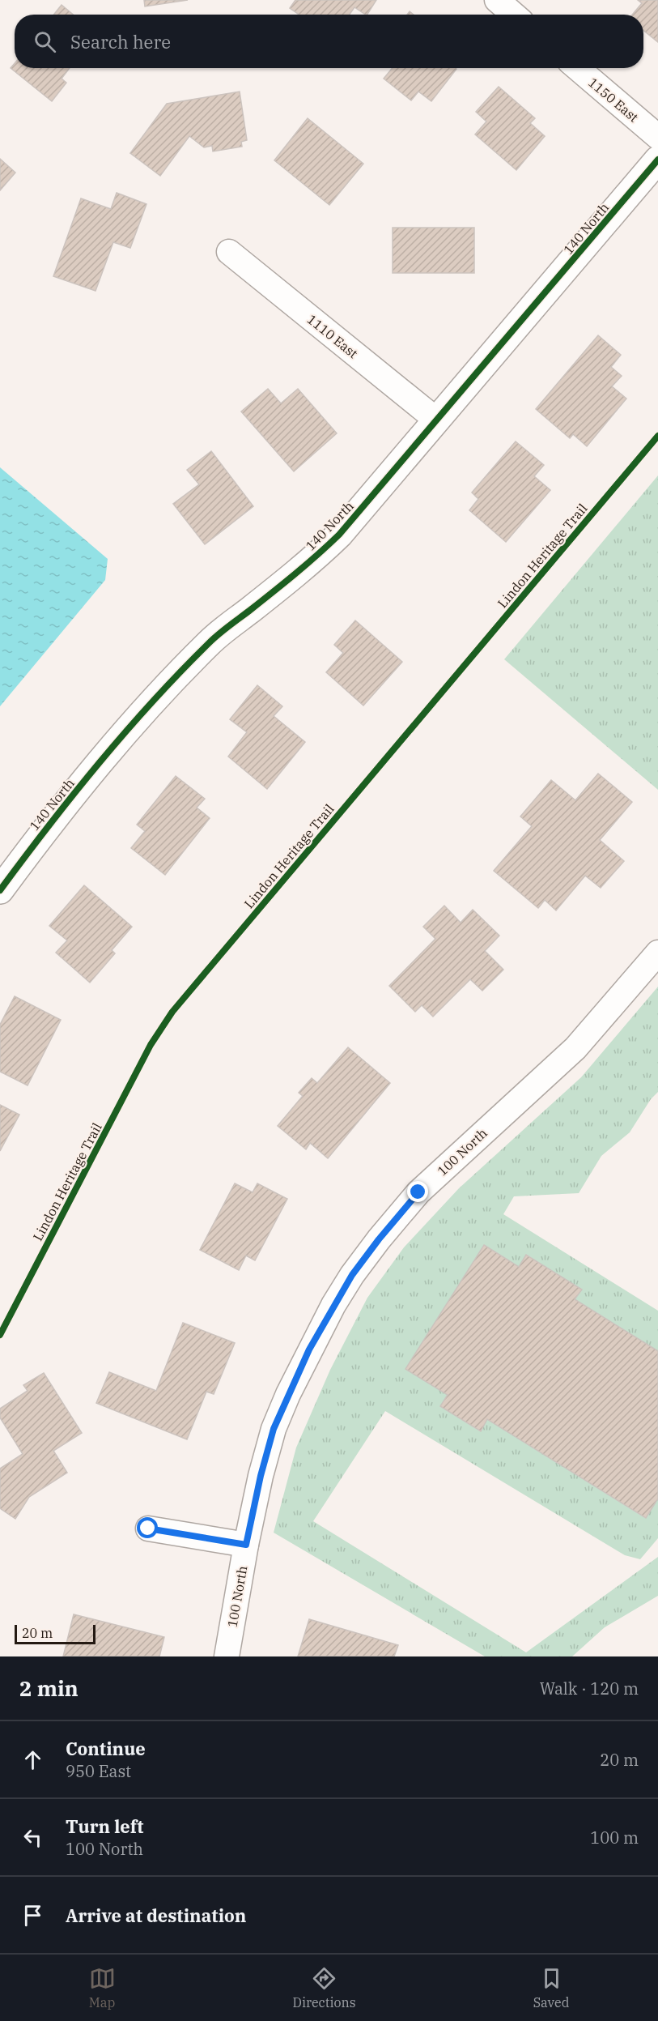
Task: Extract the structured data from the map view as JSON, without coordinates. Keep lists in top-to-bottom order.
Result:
{
  "streets": {
    "street": [
      "1150 East",
      "140 North",
      "1110 East",
      "100 North"
    ],
    "cycle path": ["Lindon Heritage Trail"]
  },
  "crossings": [
    ["140 North", "1110 East"]
  ],
  "scale_bar": "20 m",
  "page": {
    "search": "Search here",
    "scale": "20 m",
    "heading": ["2 min", "Walk · 120 m"],
    "list": [
      ["Continue", "950 East", "20 m"],
      ["Turn left", "100 North", "100 m"],
      "Arrive at destination"
    ],
    "nav": ["Map", "Directions", "Saved"]
  }
}
